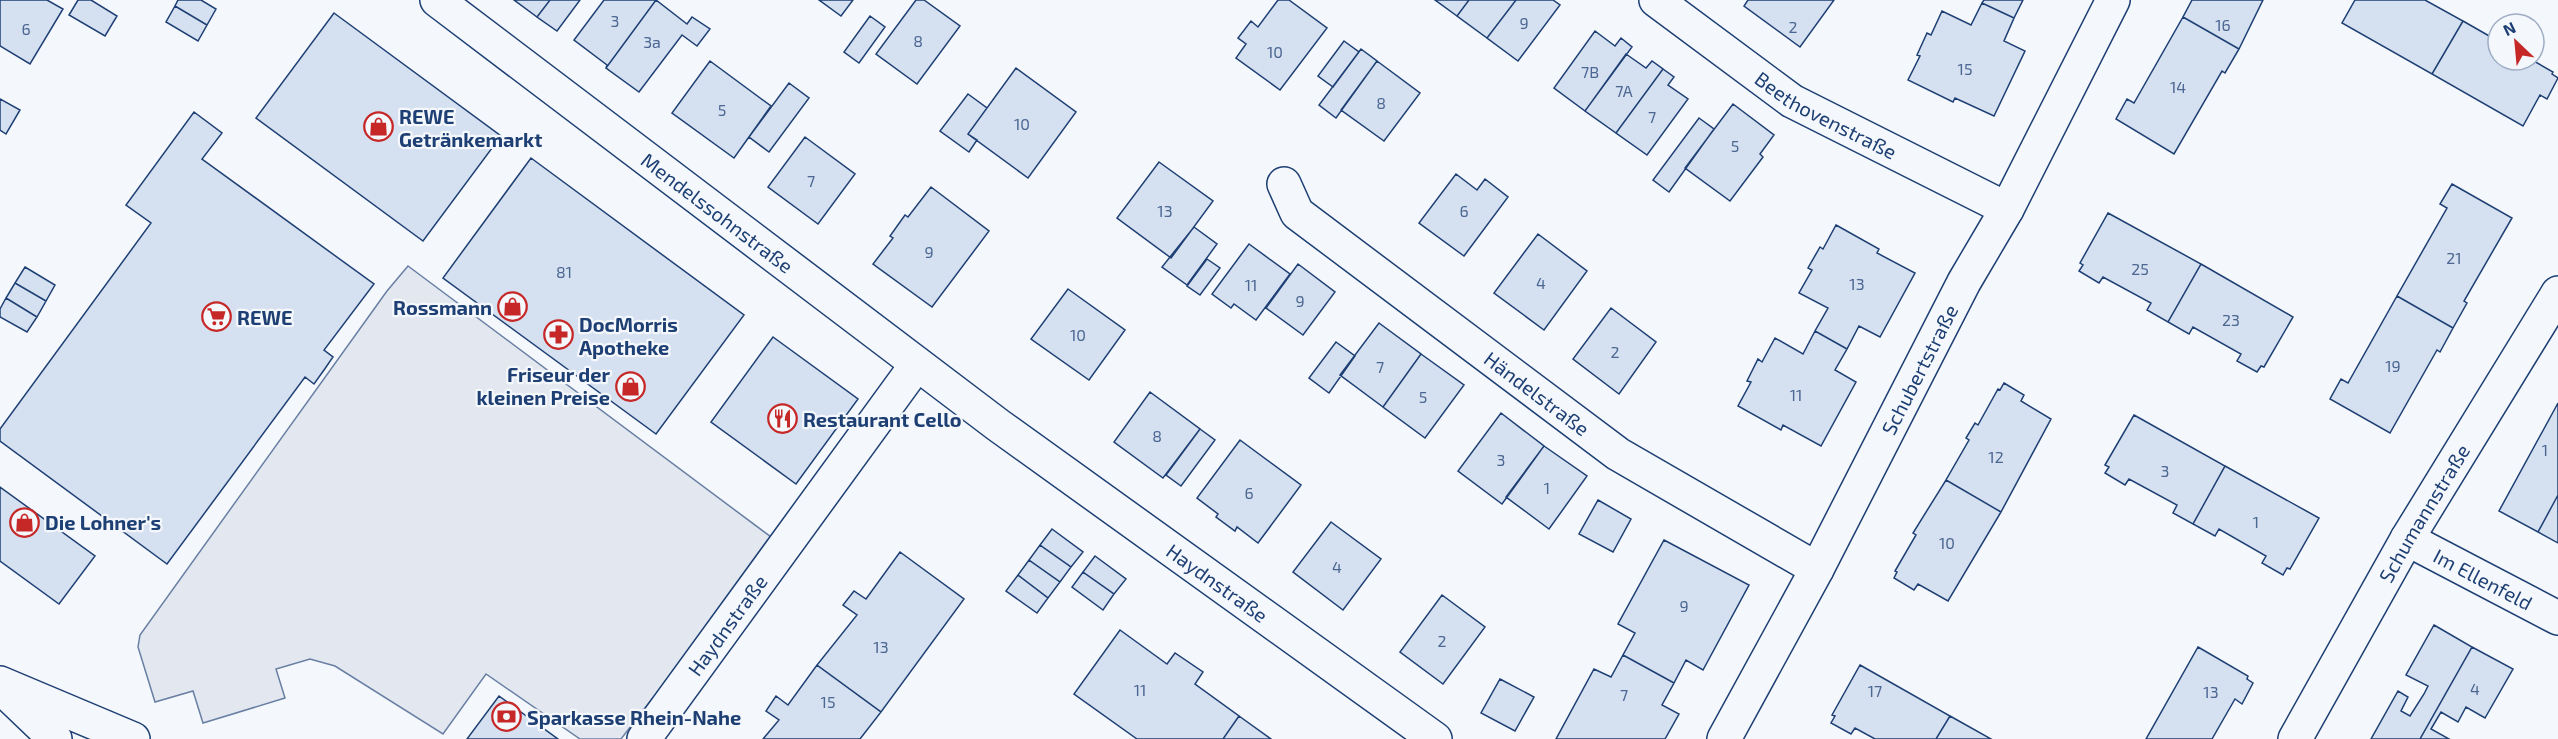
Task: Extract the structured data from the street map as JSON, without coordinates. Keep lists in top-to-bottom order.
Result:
{
  "streets": {
    "street": [
      "Beethovenstraße",
      "Mendelssohnstraße",
      "Schubertstraße",
      "Händelstraße",
      "Schumannstraße",
      "Im Ellenfeld",
      "Haydnstraße"
    ]
  },
  "crossings": [
    ["Beethovenstraße", "Schubertstraße"],
    ["Mendelssohnstraße", "Haydnstraße"],
    ["Schubertstraße", "Händelstraße"],
    ["Schumannstraße", "Im Ellenfeld"]
  ],
  "places": {
    "shop": [
      "REWE Getränkemarkt",
      "Rossmann",
      "Friseur der kleinen Preise",
      "Die Lohner's"
    ],
    "supermarket": ["REWE"],
    "pharmacy": ["DocMorris Apotheke"],
    "restaurant": ["Restaurant Cello"],
    "bank": ["Sparkasse Rhein-Nahe"]
  },
  "house_numbers": [
    "3",
    "9",
    "16",
    "2",
    "6",
    "8",
    "3a",
    "10",
    "15",
    "7B",
    "14",
    "7A",
    "8",
    "5",
    "7",
    "10",
    "5",
    "7",
    "13",
    "6",
    "9",
    "21",
    "25",
    "81",
    "4",
    "13",
    "11",
    "9",
    "23",
    "10",
    "2",
    "19",
    "7",
    "11",
    "5",
    "8",
    "1",
    "12",
    "3",
    "3",
    "1",
    "6",
    "1",
    "10",
    "4",
    "9",
    "2",
    "13",
    "4",
    "11",
    "17",
    "13",
    "7",
    "15"
  ],
  "north": "top left"
}
